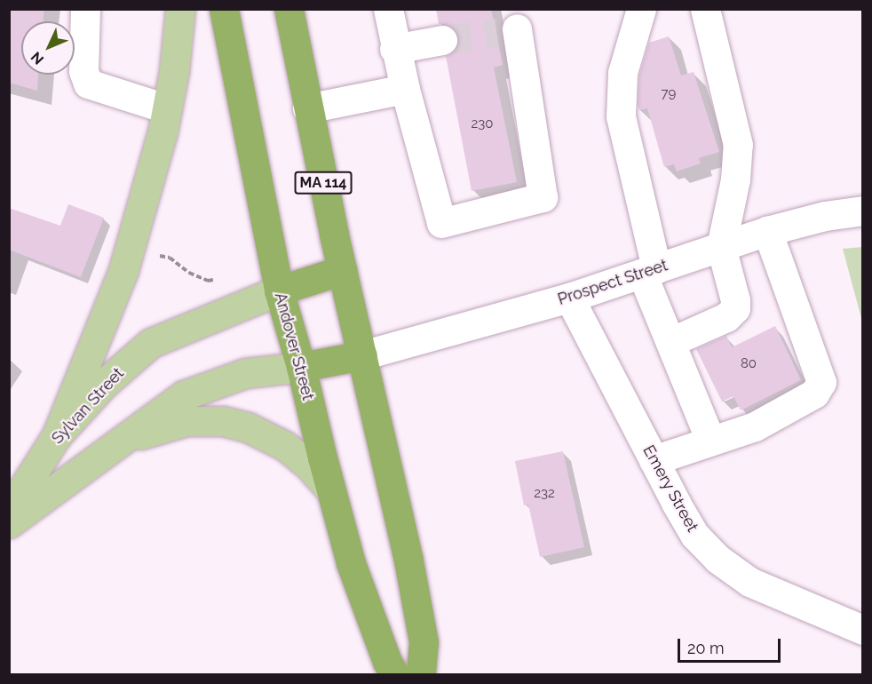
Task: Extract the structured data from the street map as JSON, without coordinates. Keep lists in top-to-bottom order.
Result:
{
  "streets": {
    "highway": ["MA 114", "Andover Street"],
    "main road": ["Sylvan Street"],
    "street": ["Prospect Street", "Emery Street"]
  },
  "crossings": [
    ["MA 114", "Prospect Street"],
    ["Prospect Street", "Emery Street"],
    ["Andover Street", "Sylvan Street"]
  ],
  "house_numbers": [
    "79",
    "230",
    "80",
    "232"
  ],
  "scale_bar": "20 m",
  "north": "bottom left"
}
